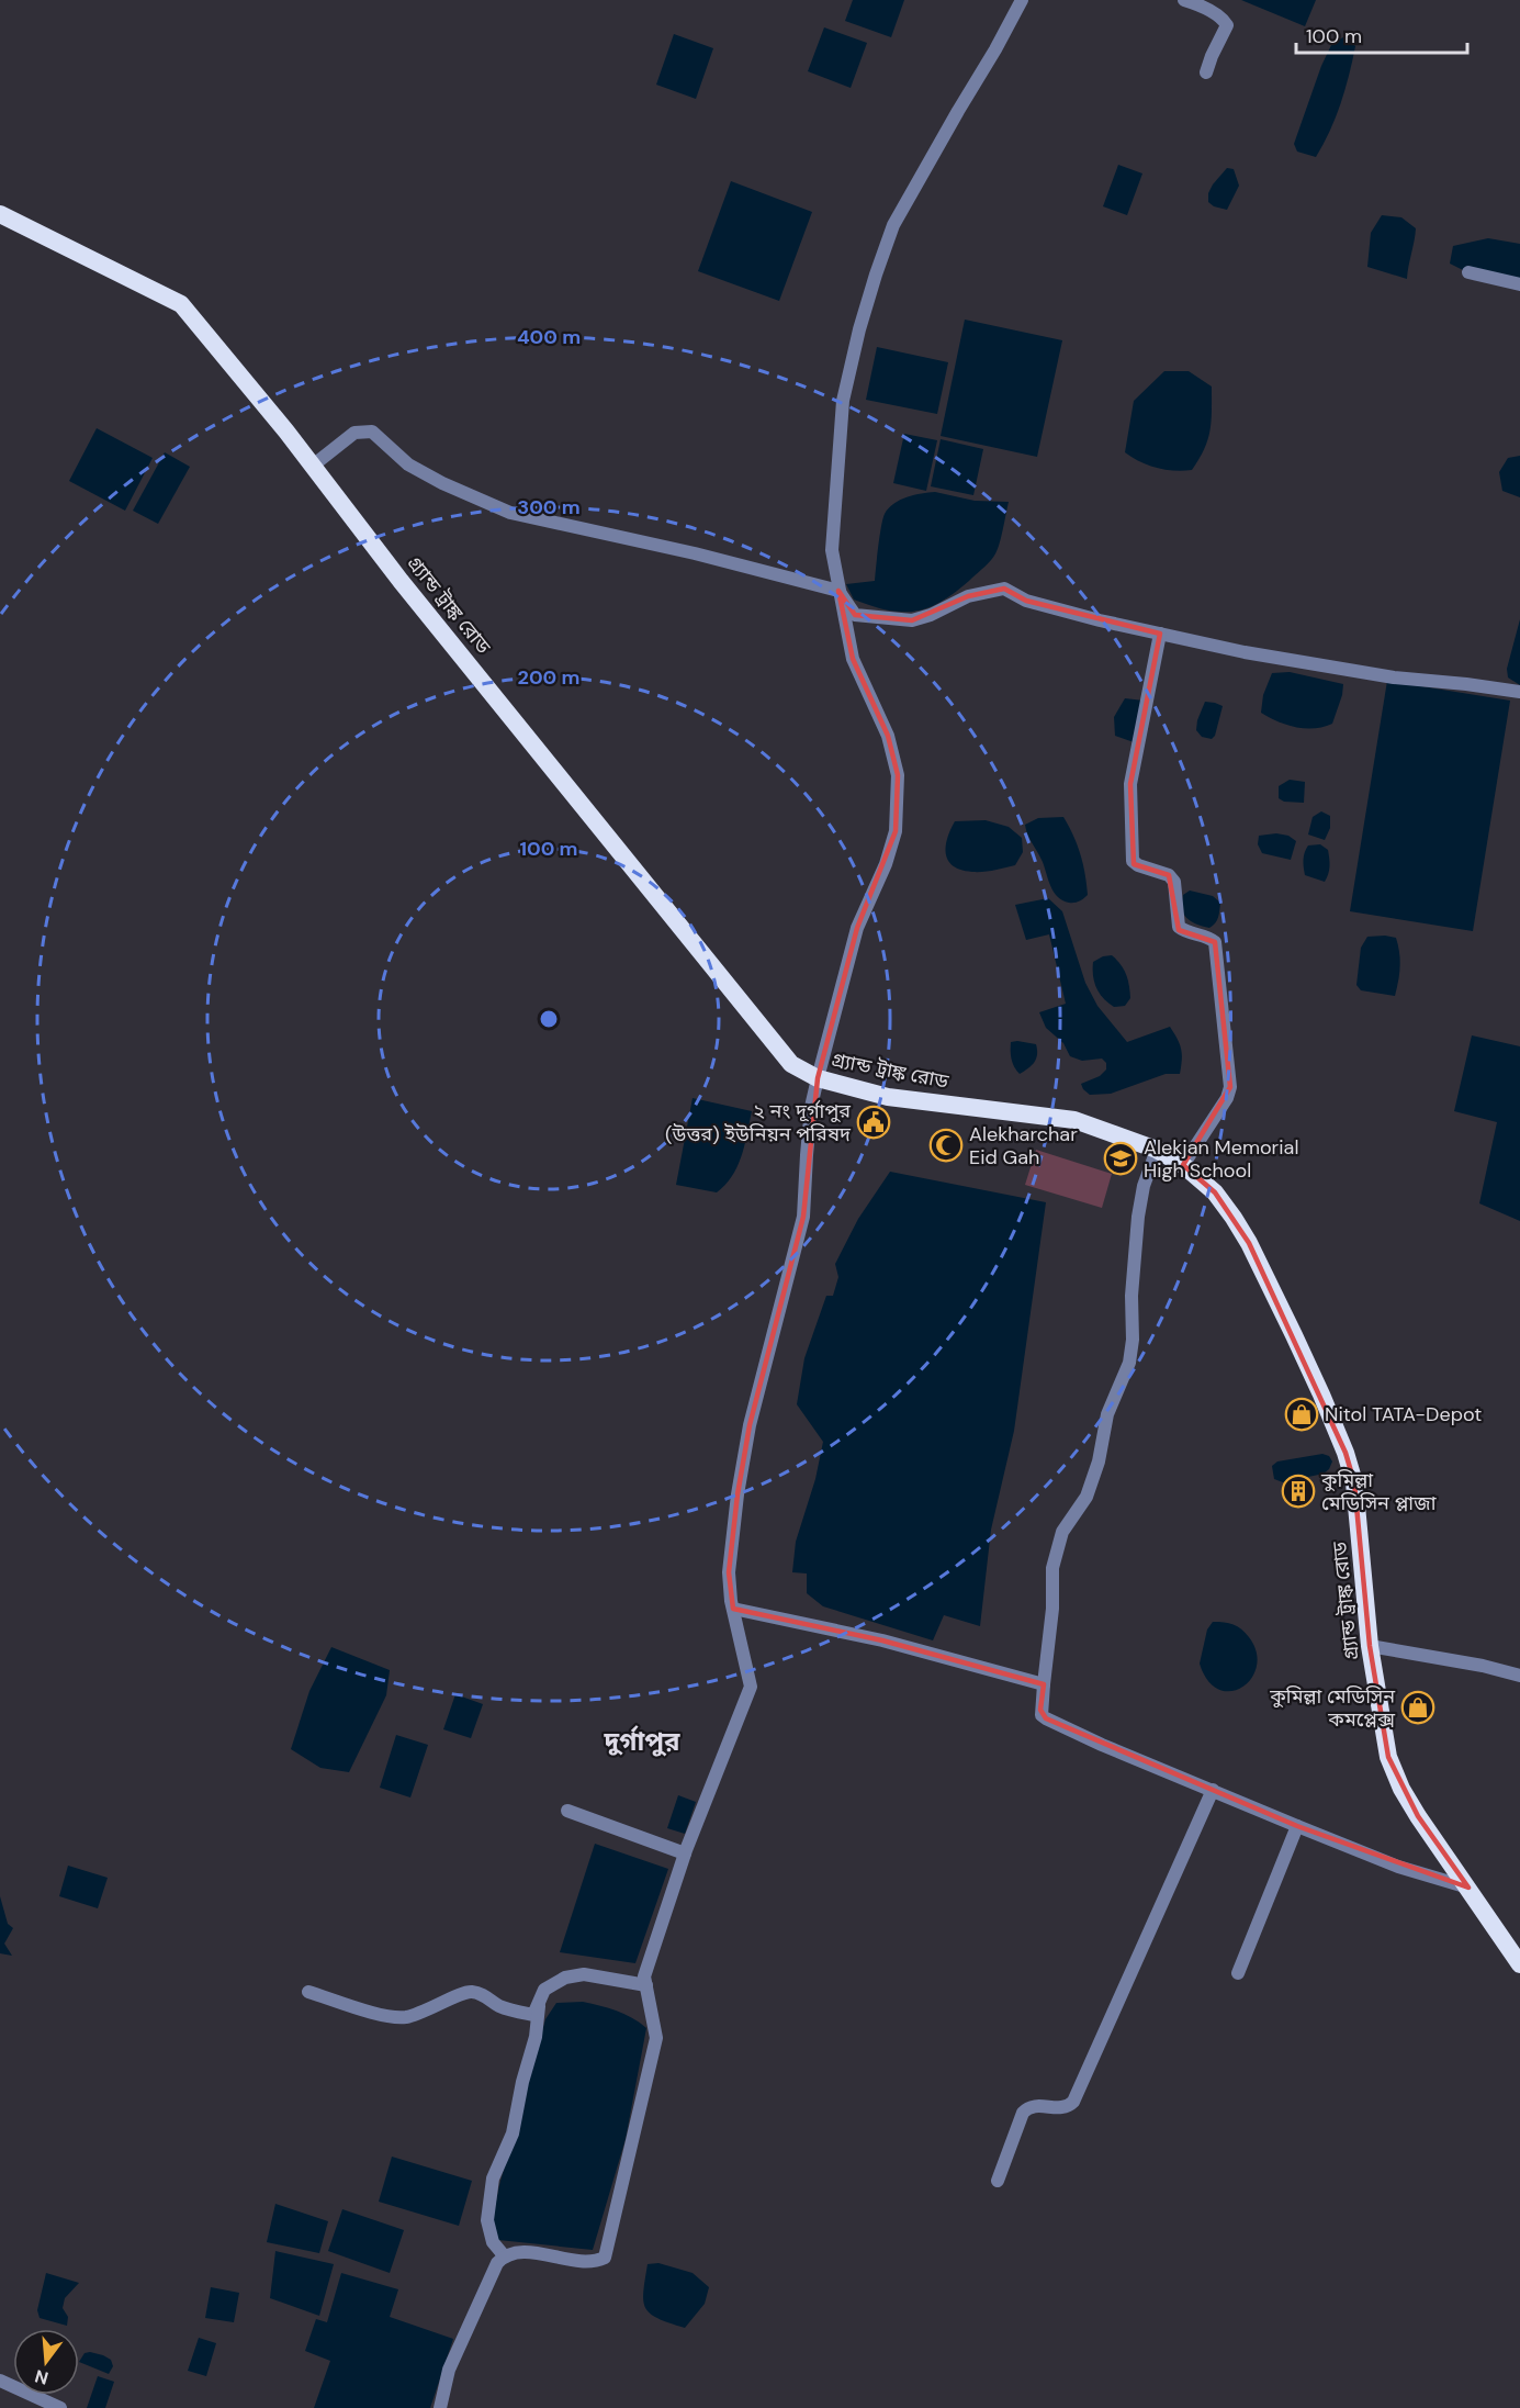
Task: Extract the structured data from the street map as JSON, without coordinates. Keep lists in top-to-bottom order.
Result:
{
  "streets": {
    "highway": ["গ্র্যান্ড ট্রাঙ্ক রোড"]
  },
  "districts": ["দুর্গাপুর"],
  "places": {
    "public building": ["২ নং দূর্গাপুর (উত্তর) ইউনিয়ন পরিষদ"],
    "mosque": ["Alekharchar Eid Gah"],
    "school or university": ["Alekjan Memorial High School"],
    "shop": ["Nitol TATA-Depot", "কুমিল্লা মেডিসিন কমপ্লেক্স"],
    "building": ["কুমিল্লা মেডিসিন প্লাজা"]
  },
  "scale_bar": "100 m",
  "north": "bottom",
  "rings": [
    "400 m",
    "300 m",
    "200 m",
    "100 m"
  ]
}
